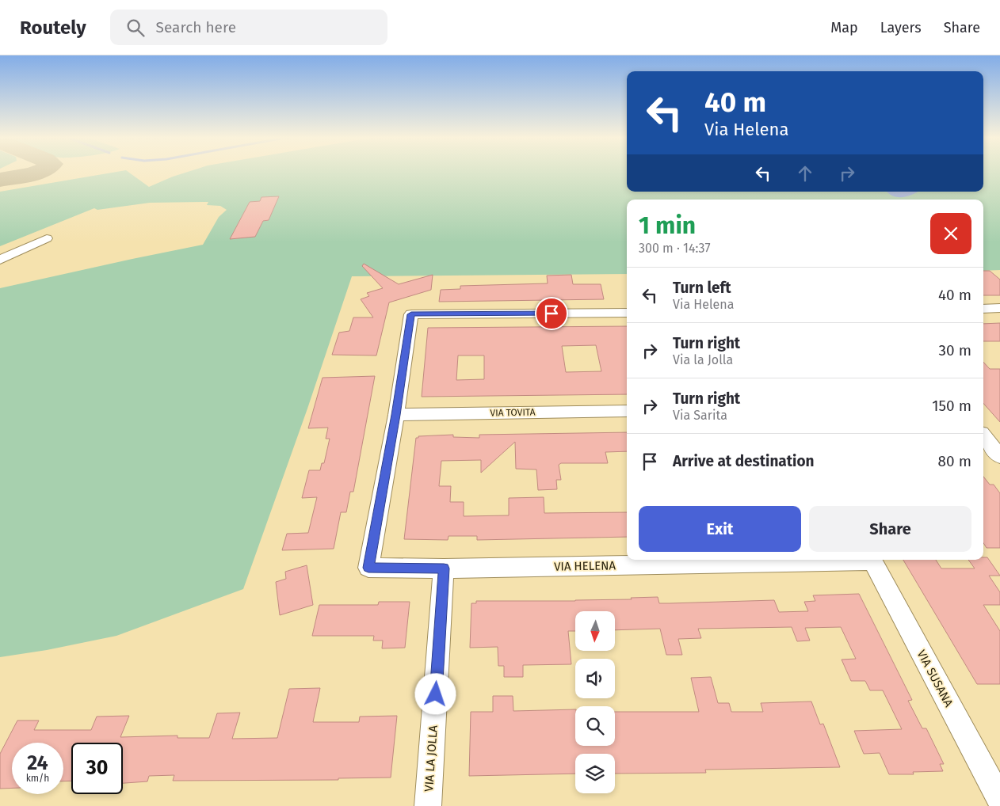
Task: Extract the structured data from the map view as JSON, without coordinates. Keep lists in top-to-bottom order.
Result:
{
  "streets": {
    "street": [
      "VIA TOVITA",
      "VIA HELENA",
      "VIA SUSANA",
      "VIA LA JOLLA"
    ]
  },
  "crossings": [
    ["VIA TOVITA", "VIA HELENA"],
    ["VIA HELENA", "VIA LA JOLLA"]
  ],
  "north": "bottom",
  "page": {
    "header": "Routely",
    "search": "Search here",
    "nav": ["Map", "Layers", "Share"],
    "turn": ["40 m", "Via Helena"],
    "heading": ["1 min", "300 m · 14:37"],
    "list": [
      {
        "name": "Turn left",
        "note": "Via Helena",
        "value": "40 m"
      },
      {
        "name": "Turn right",
        "note": "Via la Jolla",
        "value": "30 m"
      },
      {
        "name": "Turn right",
        "note": "Via Sarita",
        "value": "150 m"
      },
      {
        "name": "Arrive at destination",
        "value": "80 m"
      }
    ],
    "buttons": ["Exit", "Share"],
    "speed": "24 km/h",
    "limit": "30"
  }
}
